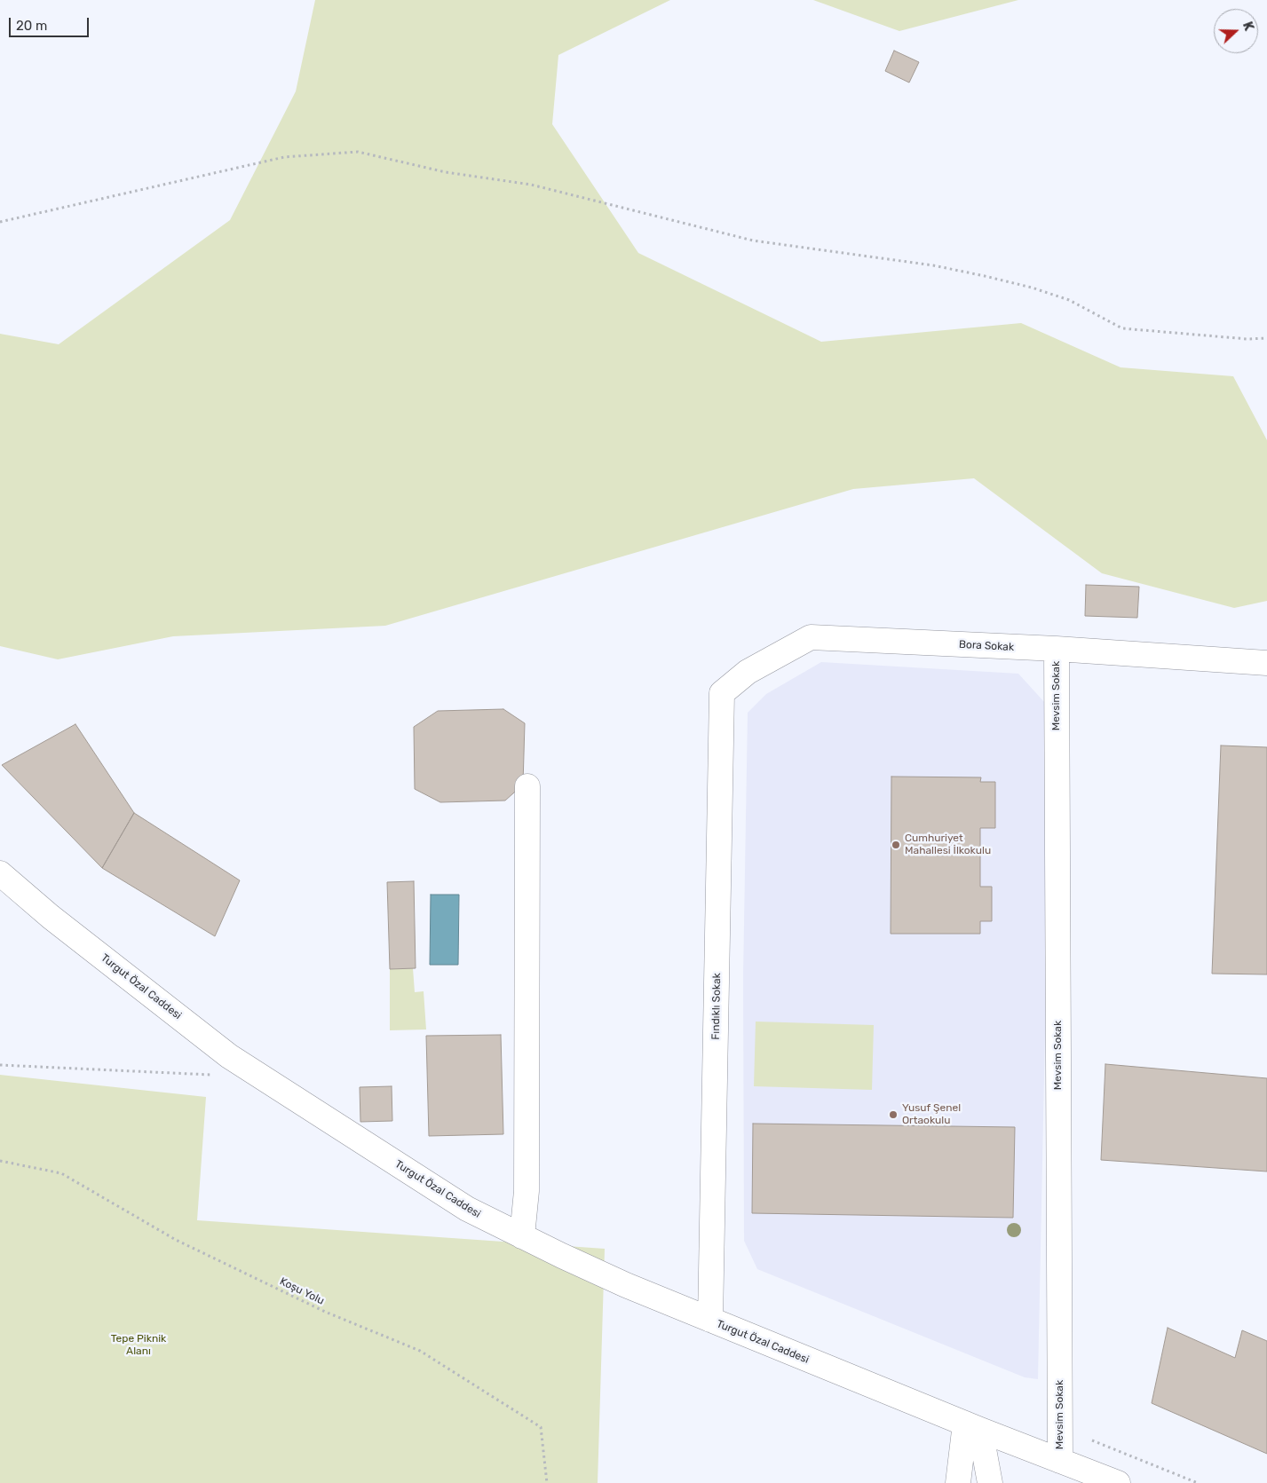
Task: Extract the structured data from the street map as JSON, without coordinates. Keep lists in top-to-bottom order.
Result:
{
  "streets": {
    "street": [
      "Bora Sokak",
      "Mevsim Sokak",
      "Turgut Özal Caddesi",
      "Fındıklı Sokak"
    ],
    "path": ["Koşu Yolu"]
  },
  "crossings": [
    ["Bora Sokak", "Mevsim Sokak"],
    ["Bora Sokak", "Fındıklı Sokak"],
    ["Mevsim Sokak", "Turgut Özal Caddesi"],
    ["Turgut Özal Caddesi", "Fındıklı Sokak"]
  ],
  "parks": ["Tepe Piknik Alanı"],
  "places": ["Cumhuriyet Mahallesi İlkokulu", "Yusuf Şenel Ortaokulu"],
  "scale_bar": "20 m",
  "north": "right"
}
